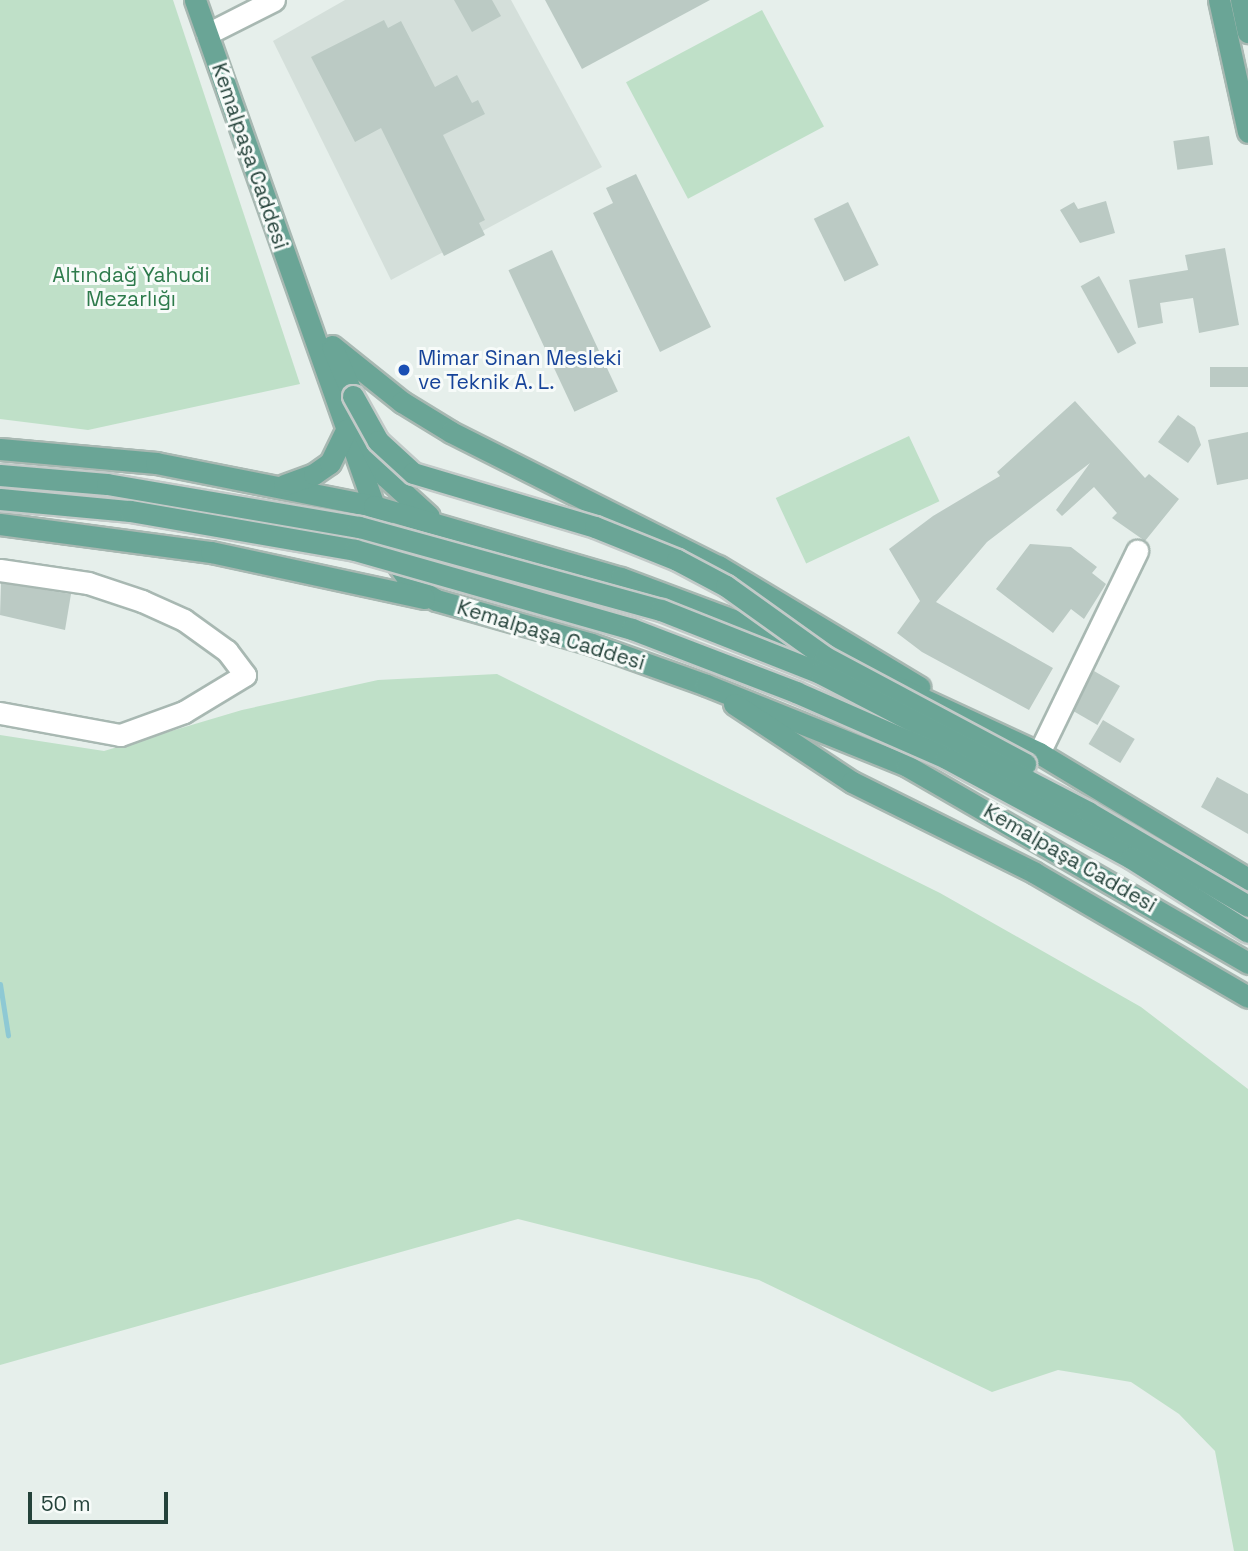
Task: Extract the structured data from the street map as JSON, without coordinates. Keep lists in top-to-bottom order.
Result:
{
  "streets": {
    "main road": ["Kemalpaşa Caddesi"]
  },
  "parks": ["Altındağ Yahudi Mezarlığı"],
  "places": ["Mimar Sinan Mesleki ve Teknik A. L."],
  "scale_bar": "50 m"
}
